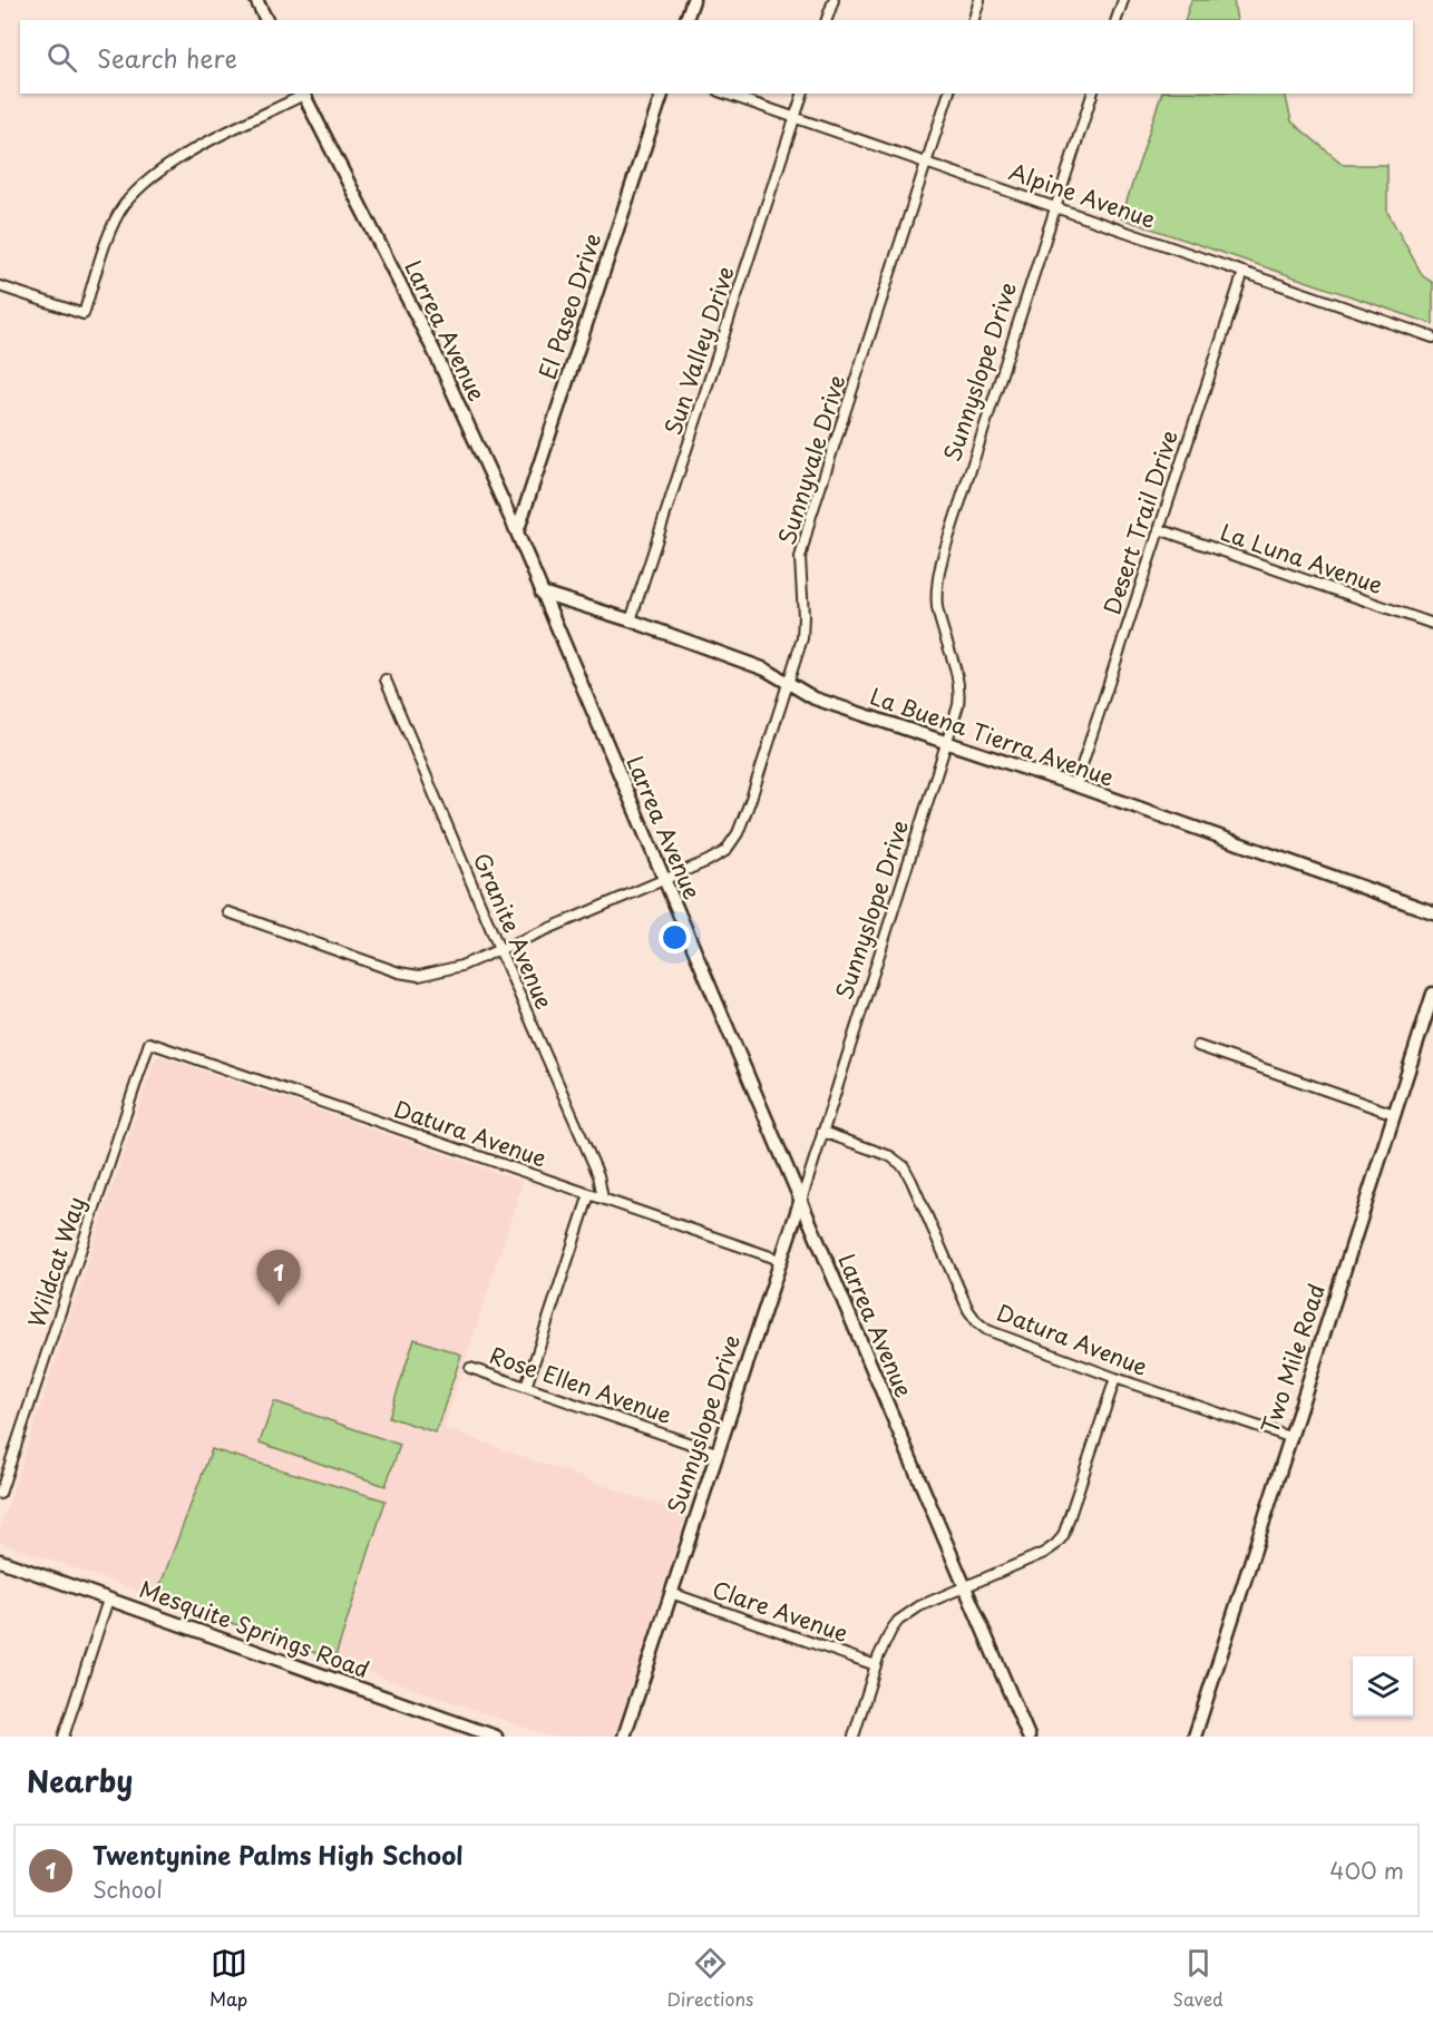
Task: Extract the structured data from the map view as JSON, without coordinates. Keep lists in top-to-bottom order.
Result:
{
  "streets": {
    "main road": [
      "El Paseo Drive",
      "Larrea Avenue",
      "Sunnyslope Drive",
      "La Buena Tierra Avenue",
      "Two Mile Road",
      "Mesquite Springs Road"
    ],
    "street": [
      "Alpine Avenue",
      "Sun Valley Drive",
      "Sunnyvale Drive",
      "Desert Trail Drive",
      "La Luna Avenue",
      "Granite Avenue",
      "Datura Avenue",
      "Wildcat Way",
      "Rose Ellen Avenue",
      "Clare Avenue"
    ]
  },
  "crossings": [
    ["Alpine Avenue", "Sun Valley Drive"],
    ["Alpine Avenue", "Sunnyslope Drive"],
    ["Alpine Avenue", "Sunnyvale Drive"],
    ["Alpine Avenue", "Desert Trail Drive"],
    ["El Paseo Drive", "Larrea Avenue"],
    ["Larrea Avenue", "Sunnyslope Drive"],
    ["Larrea Avenue", "Sunnyvale Drive"],
    ["Larrea Avenue", "La Buena Tierra Avenue"],
    ["Sun Valley Drive", "La Buena Tierra Avenue"],
    ["Sunnyslope Drive", "La Buena Tierra Avenue"],
    ["Sunnyslope Drive", "Datura Avenue"],
    ["Sunnyslope Drive", "Rose Ellen Avenue"],
    ["Sunnyslope Drive", "Clare Avenue"],
    ["Sunnyvale Drive", "La Buena Tierra Avenue"],
    ["Sunnyvale Drive", "Granite Avenue"],
    ["Desert Trail Drive", "La Luna Avenue"],
    ["Desert Trail Drive", "La Buena Tierra Avenue"],
    ["Granite Avenue", "Datura Avenue"],
    ["Datura Avenue", "Wildcat Way"],
    ["Datura Avenue", "Two Mile Road"]
  ],
  "page": {
    "search": "Search here",
    "pins": "1",
    "heading": "Nearby",
    "list": [
      {
        "mark": "1",
        "name": "Twentynine Palms High School",
        "note": "School",
        "value": "400 m"
      }
    ],
    "nav": ["Map", "Directions", "Saved"]
  }
}
